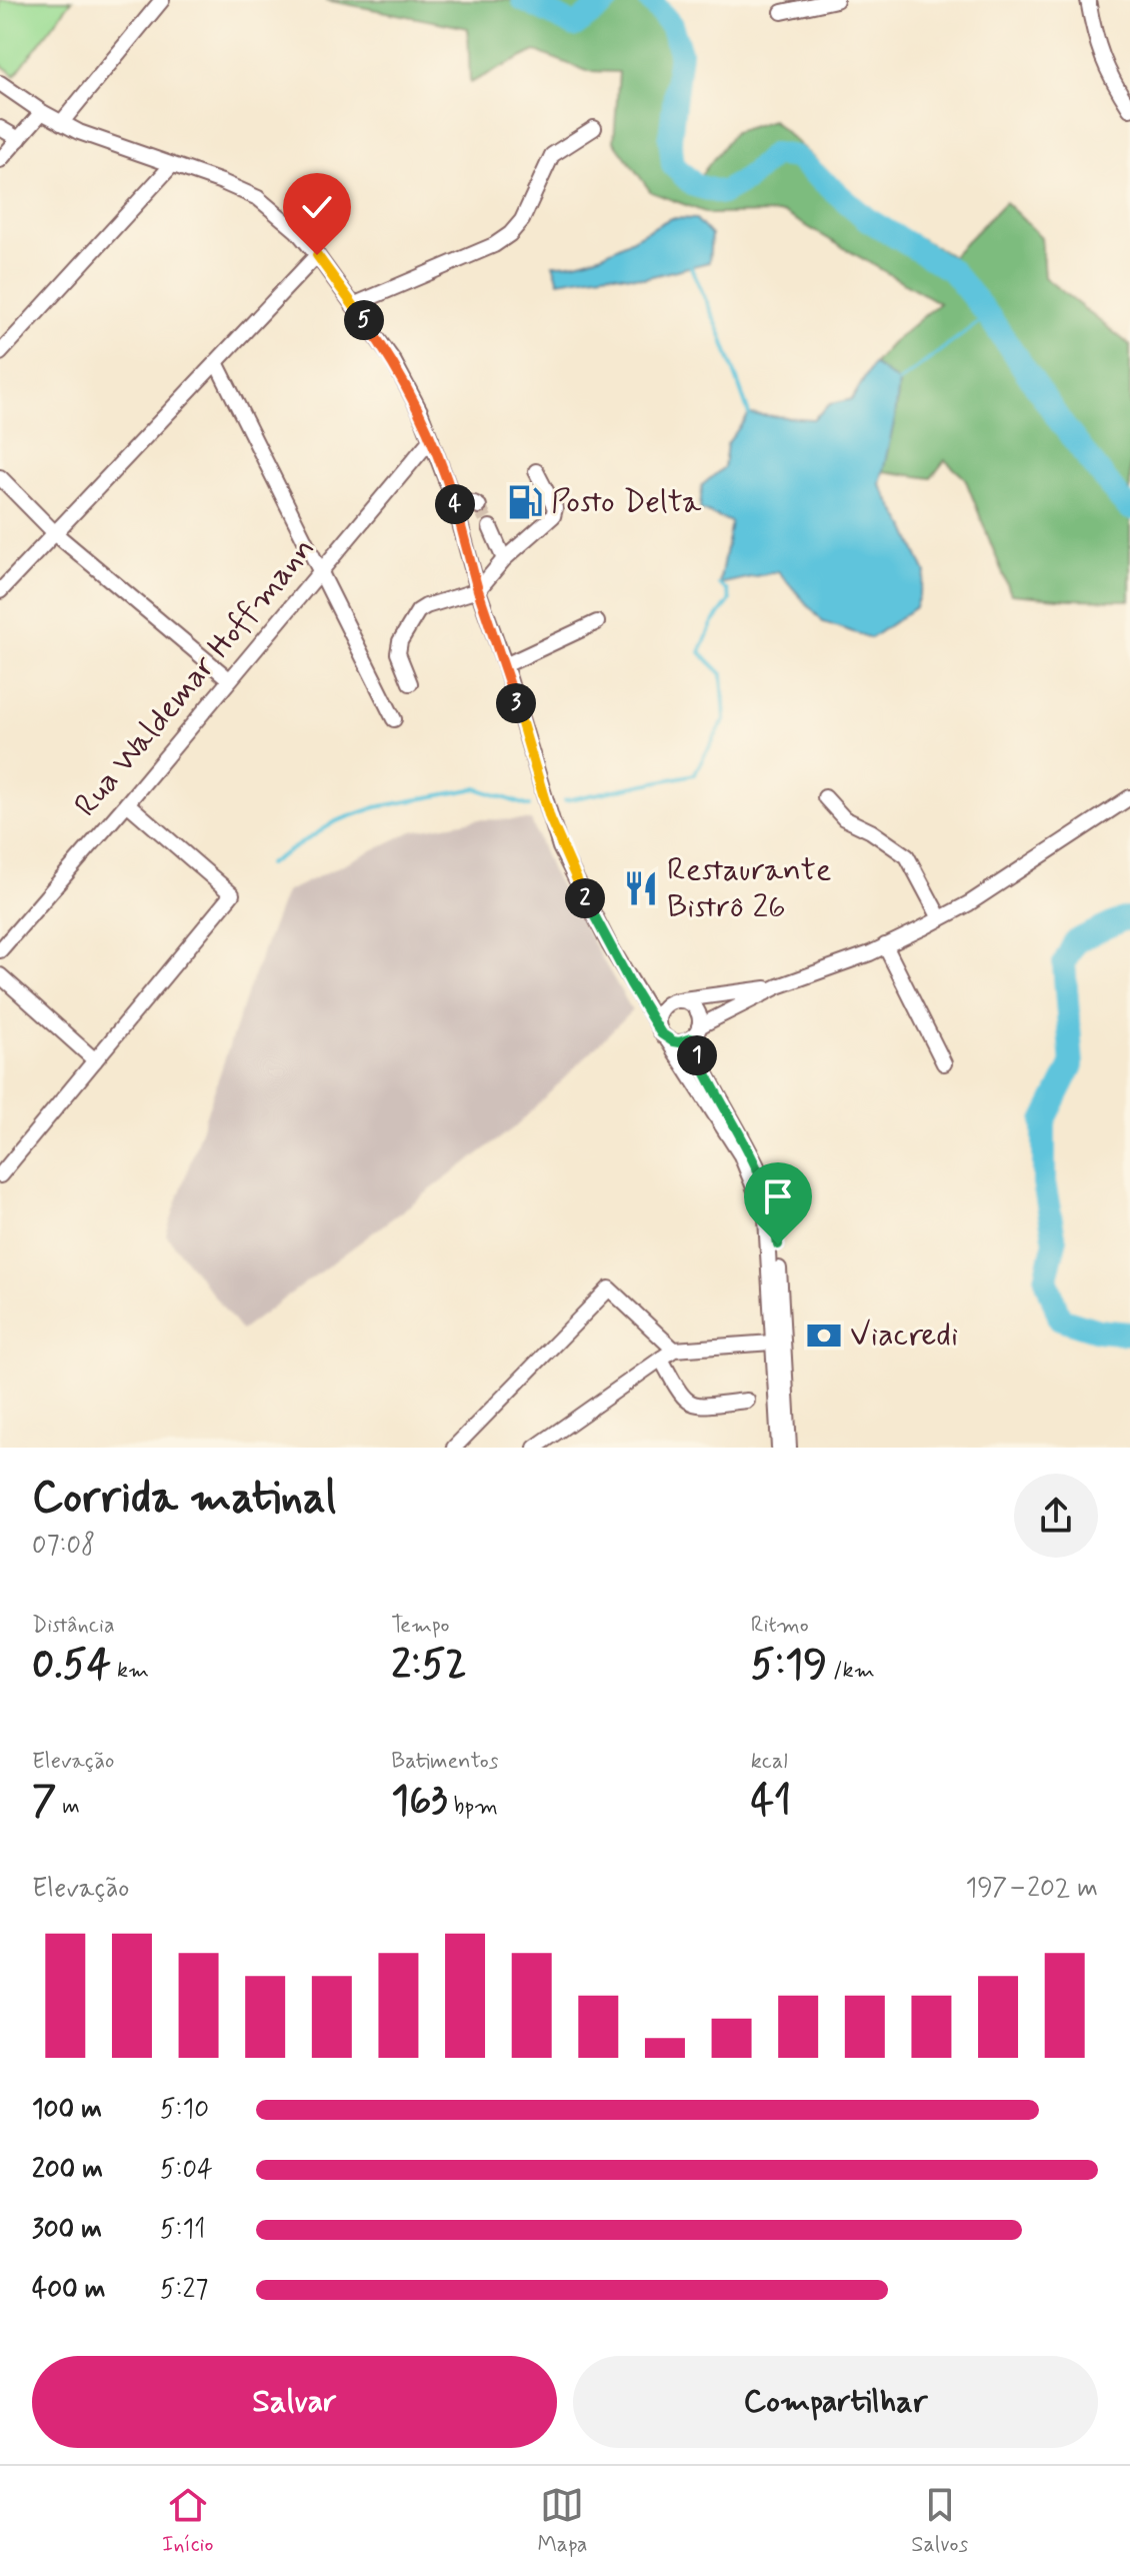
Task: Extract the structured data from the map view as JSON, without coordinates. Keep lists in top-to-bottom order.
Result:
{
  "streets": {
    "street": ["Rua Waldemar Hoffmann"]
  },
  "places": {
    "fuel station": ["Posto Delta"],
    "restaurant": ["Restaurante Bistrô 26"],
    "bank": ["Viacredi"]
  },
  "page": {
    "pins": [
      "5",
      "4",
      "3",
      "2",
      "1"
    ],
    "heading": ["Corrida matinal", "07:08"],
    "stats": [
      ["Distância", "0.54 km"],
      ["Tempo", "2:52"],
      ["Ritmo", "5:19 /km"],
      ["Elevação", "7 m"],
      ["Batimentos", "163 bpm"],
      ["kcal", "41"]
    ],
    "chart": ["Elevação", "197–202 m"],
    "list": [
      {
        "name": "100 m",
        "note": "5:10"
      },
      {
        "name": "200 m",
        "note": "5:04"
      },
      {
        "name": "300 m",
        "note": "5:11"
      },
      {
        "name": "400 m",
        "note": "5:27"
      }
    ],
    "buttons": ["Salvar", "Compartilhar"],
    "tabs": ["Início", "Mapa", "Salvos"]
  }
}
